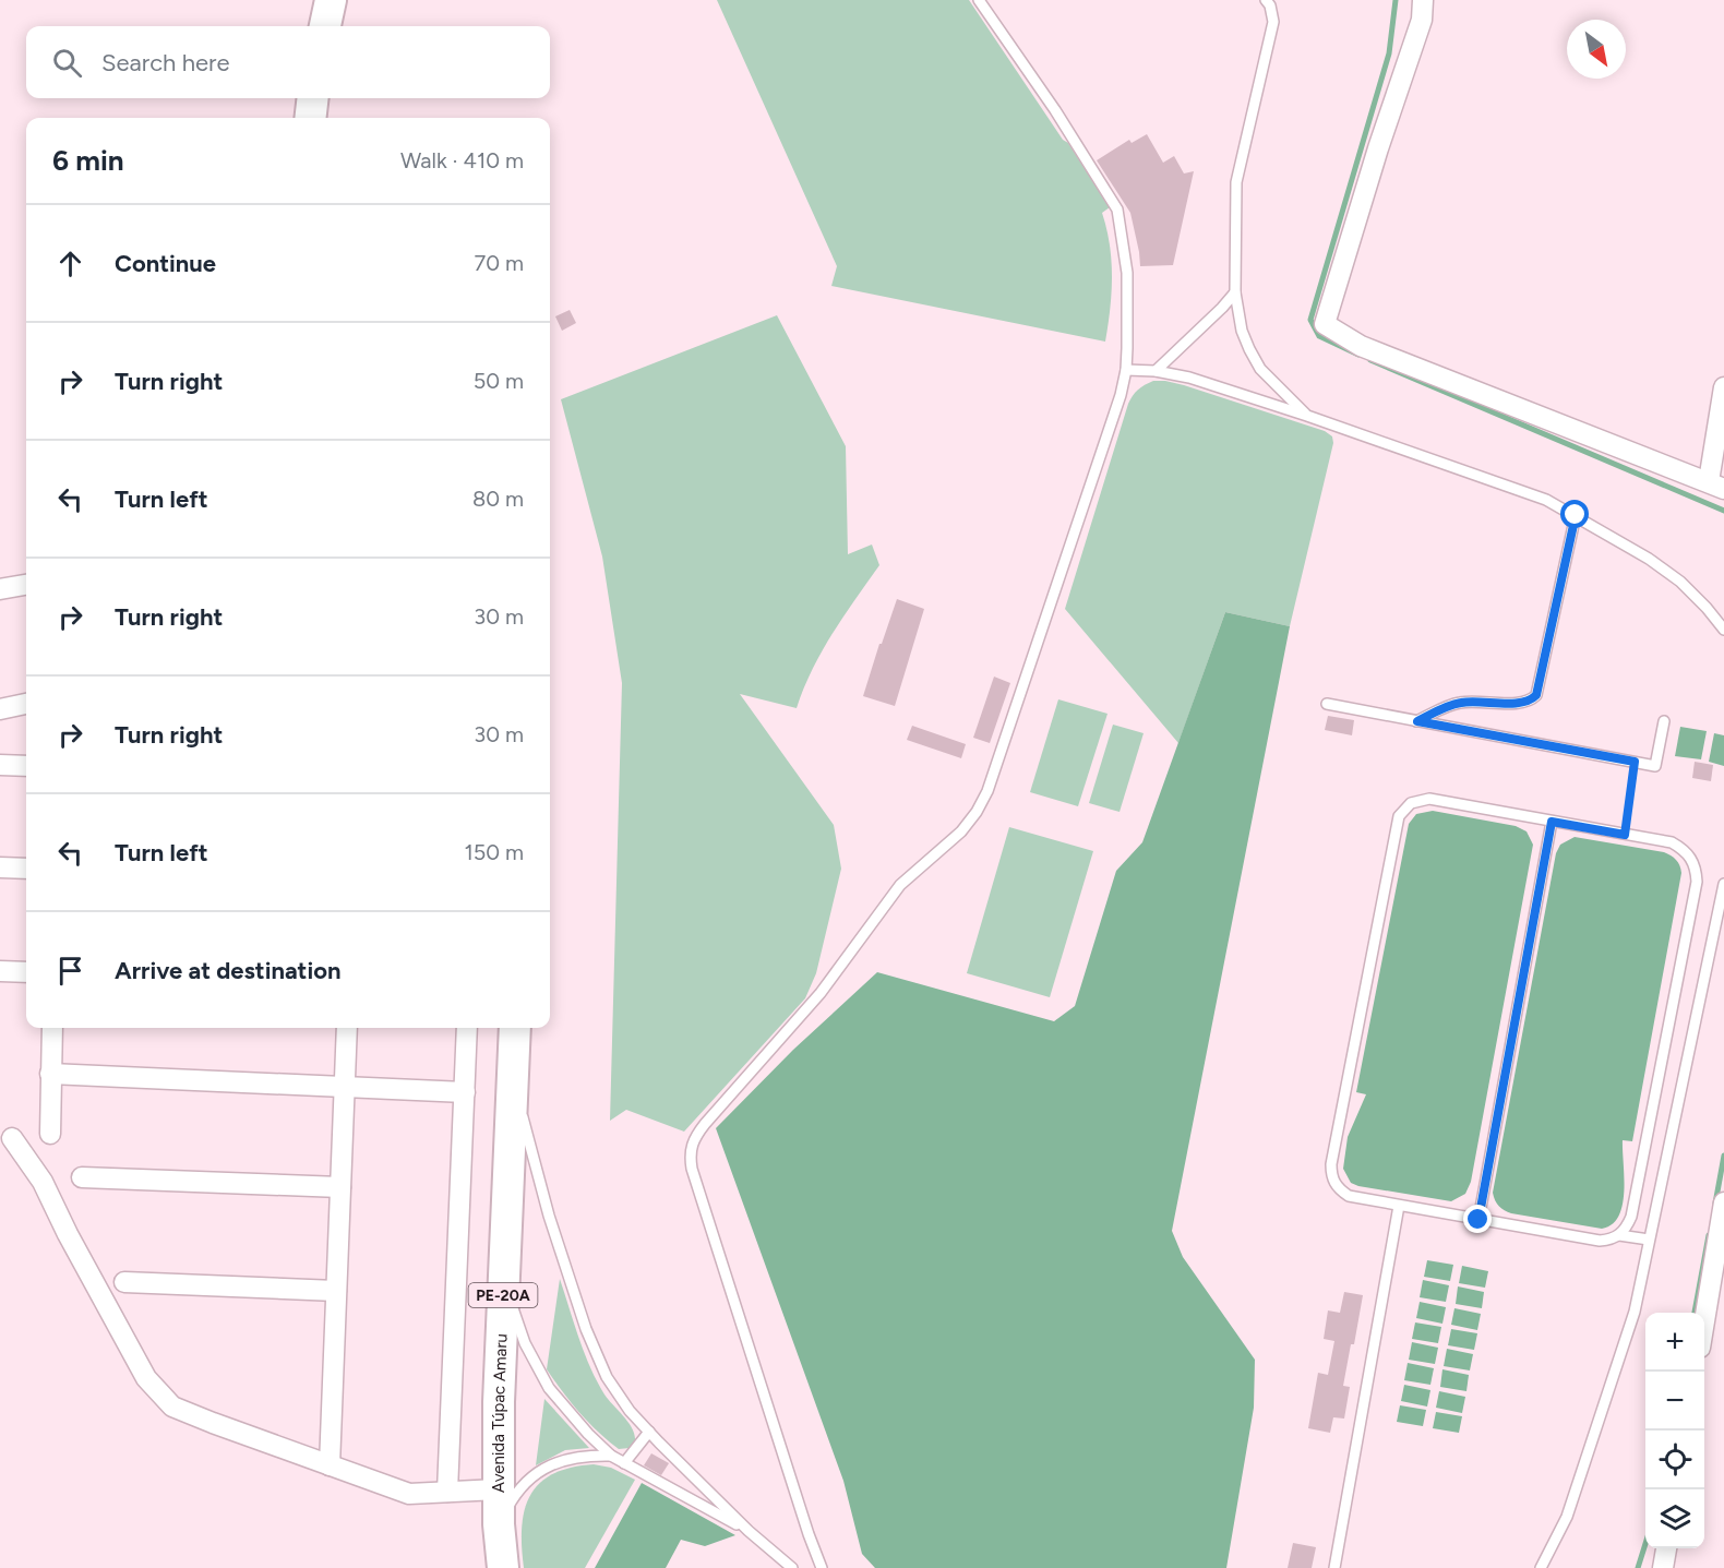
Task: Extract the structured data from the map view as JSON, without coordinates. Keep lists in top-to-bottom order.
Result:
{
  "streets": {
    "highway": ["PE-20A", "Avenida Túpac Amaru"]
  },
  "north": "bottom right",
  "page": {
    "search": "Search here",
    "heading": ["6 min", "Walk · 410 m"],
    "list": [
      ["Continue", "70 m"],
      ["Turn right", "50 m"],
      ["Turn left", "80 m"],
      ["Turn right", "30 m"],
      ["Turn right", "30 m"],
      ["Turn left", "150 m"],
      "Arrive at destination"
    ],
    "map_buttons": ["+", "−"]
  }
}
